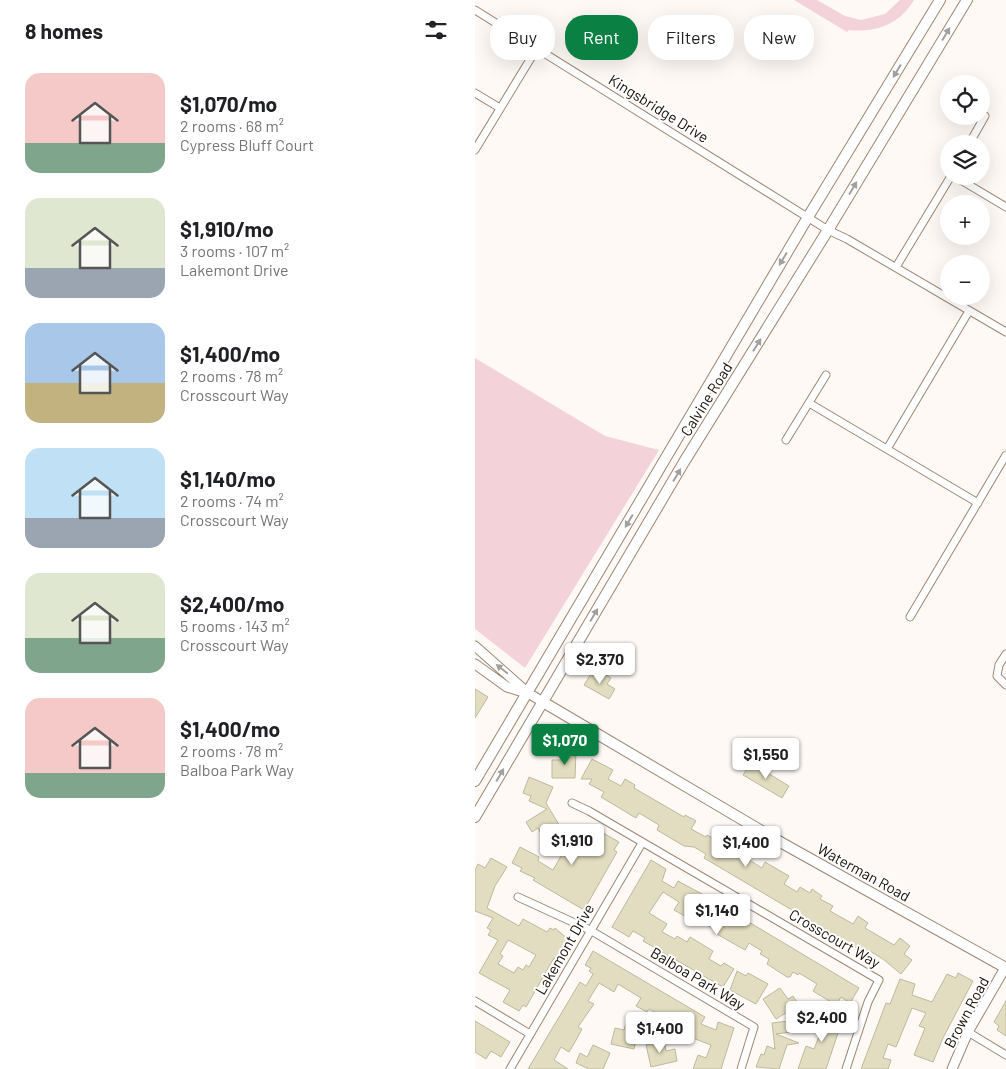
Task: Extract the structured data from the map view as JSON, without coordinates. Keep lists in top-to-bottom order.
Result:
{
  "streets": {
    "main road": ["Calvine Road", "Waterman Road"],
    "street": [
      "Kingsbridge Drive",
      "Crosscourt Way",
      "Lakemont Drive",
      "Balboa Park Way",
      "Brown Road"
    ]
  },
  "crossings": [
    ["Kingsbridge Drive", "Calvine Road"],
    ["Calvine Road", "Waterman Road"],
    ["Waterman Road", "Brown Road"],
    ["Crosscourt Way", "Lakemont Drive"],
    ["Lakemont Drive", "Balboa Park Way"]
  ],
  "page": {
    "heading": "8 homes",
    "chip": [
      "Buy",
      "Rent",
      "Filters",
      "New"
    ],
    "list": [
      {
        "name": "$1,070/mo",
        "note": "2 rooms · 68 m² · Cypress Bluff Court"
      },
      {
        "name": "$1,910/mo",
        "note": "3 rooms · 107 m² · Lakemont Drive"
      },
      {
        "name": "$1,400/mo",
        "note": "2 rooms · 78 m² · Crosscourt Way"
      },
      {
        "name": "$1,140/mo",
        "note": "2 rooms · 74 m² · Crosscourt Way"
      },
      {
        "name": "$2,400/mo",
        "note": "5 rooms · 143 m² · Crosscourt Way"
      },
      {
        "name": "$1,400/mo",
        "note": "2 rooms · 78 m² · Balboa Park Way"
      }
    ],
    "map_buttons": ["+", "−"],
    "price": [
      "$2,370",
      "$1,070",
      "$1,550",
      "$1,910",
      "$1,400",
      "$1,140",
      "$2,400",
      "$1,400"
    ]
  }
}
